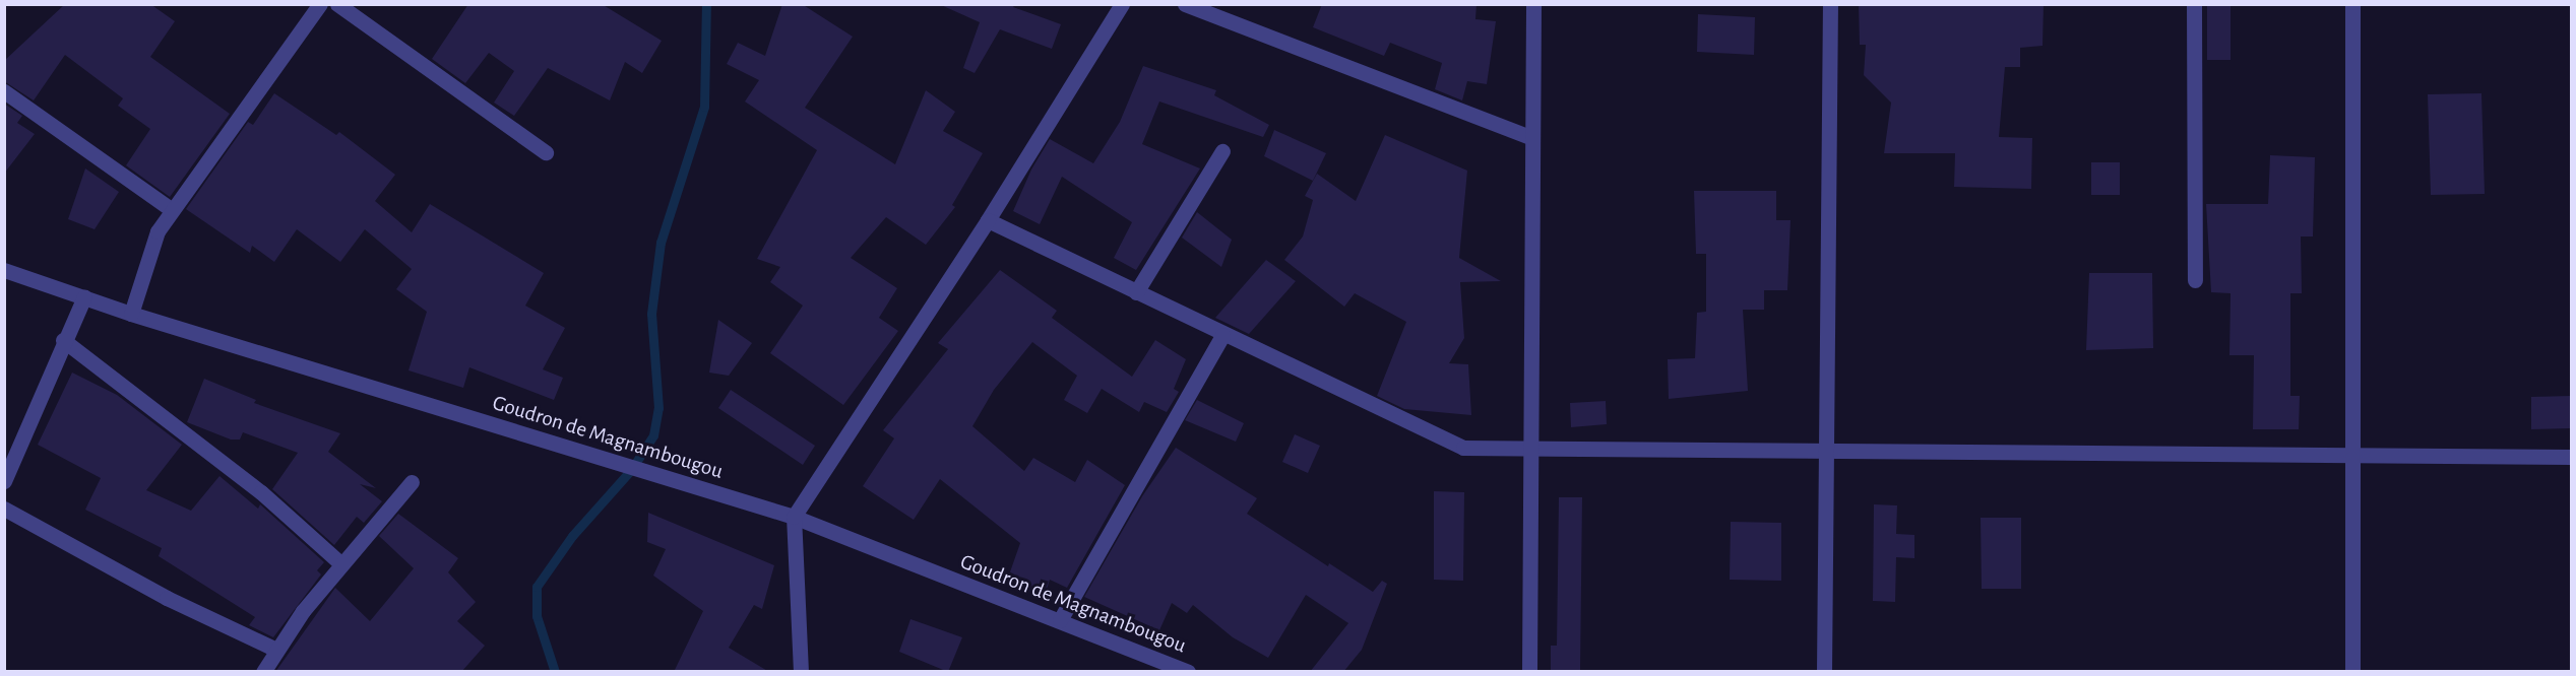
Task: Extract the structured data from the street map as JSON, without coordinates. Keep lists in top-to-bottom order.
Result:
{
  "streets": {
    "street": ["Goudron de Magnambougou"]
  }
}
